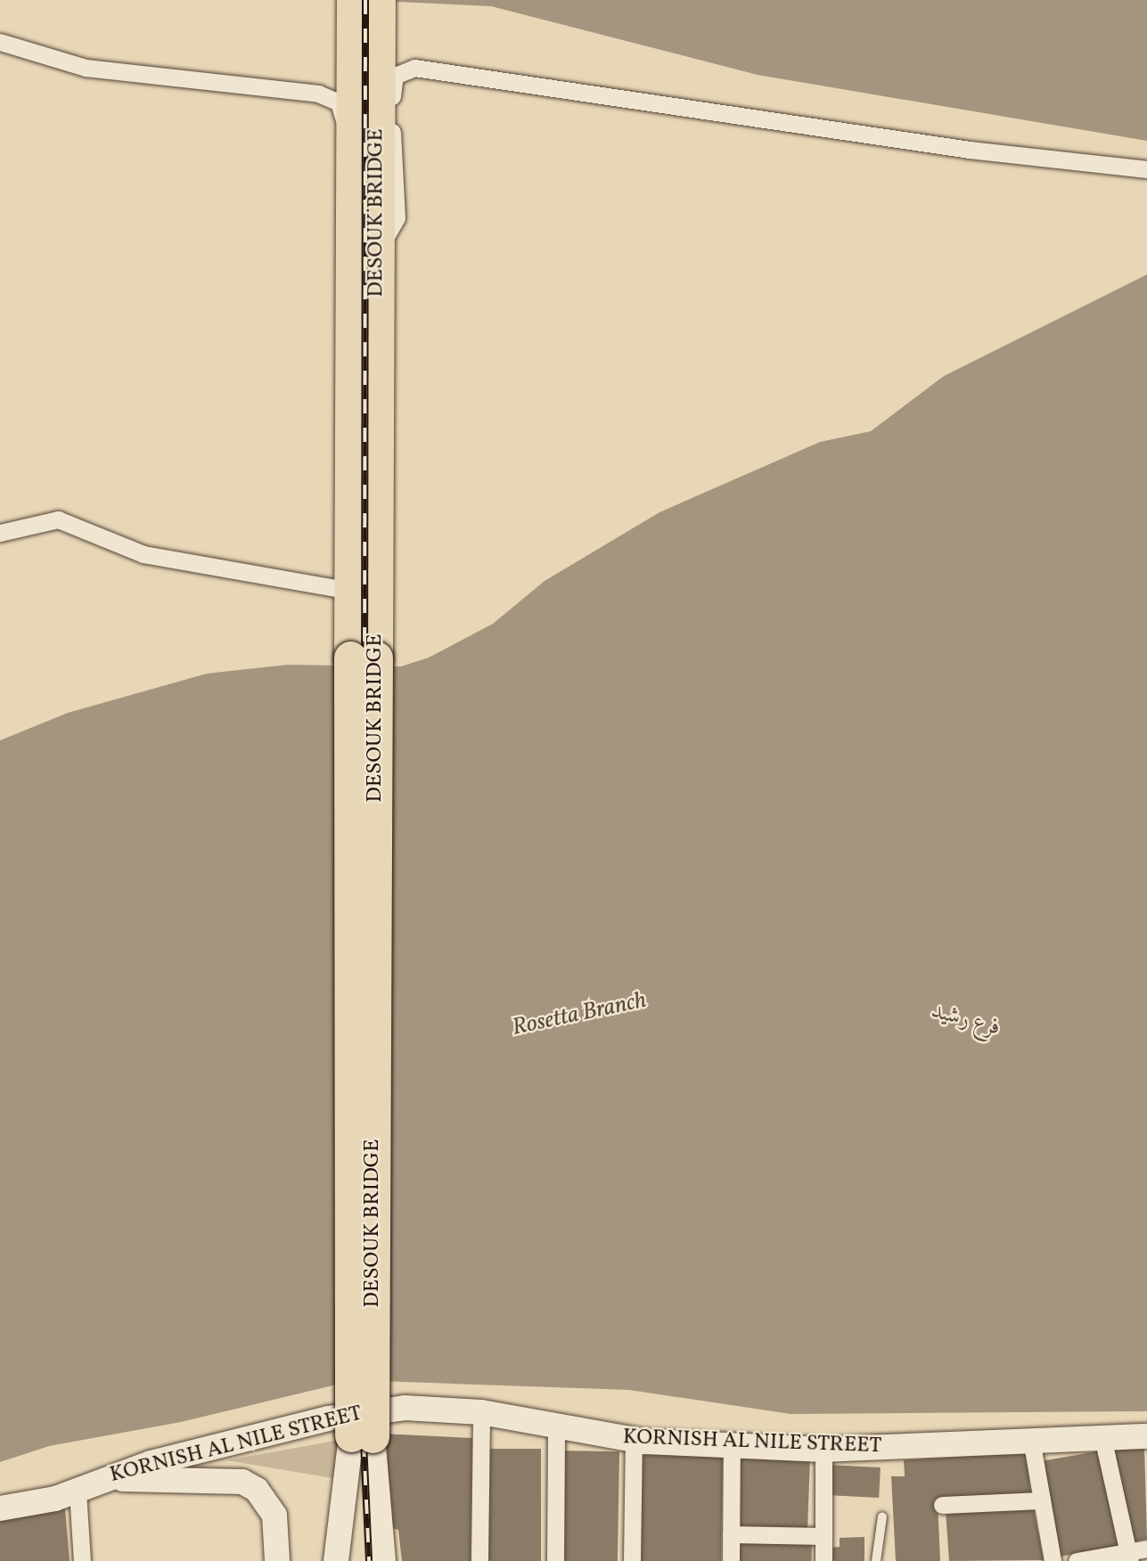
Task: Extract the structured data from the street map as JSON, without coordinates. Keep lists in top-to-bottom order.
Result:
{
  "streets": {
    "highway": ["DESOUK BRIDGE"],
    "main road": ["KORNISH AL NILE STREET"]
  },
  "water": ["Rosetta Branch", "فرع رشيد"]
}
